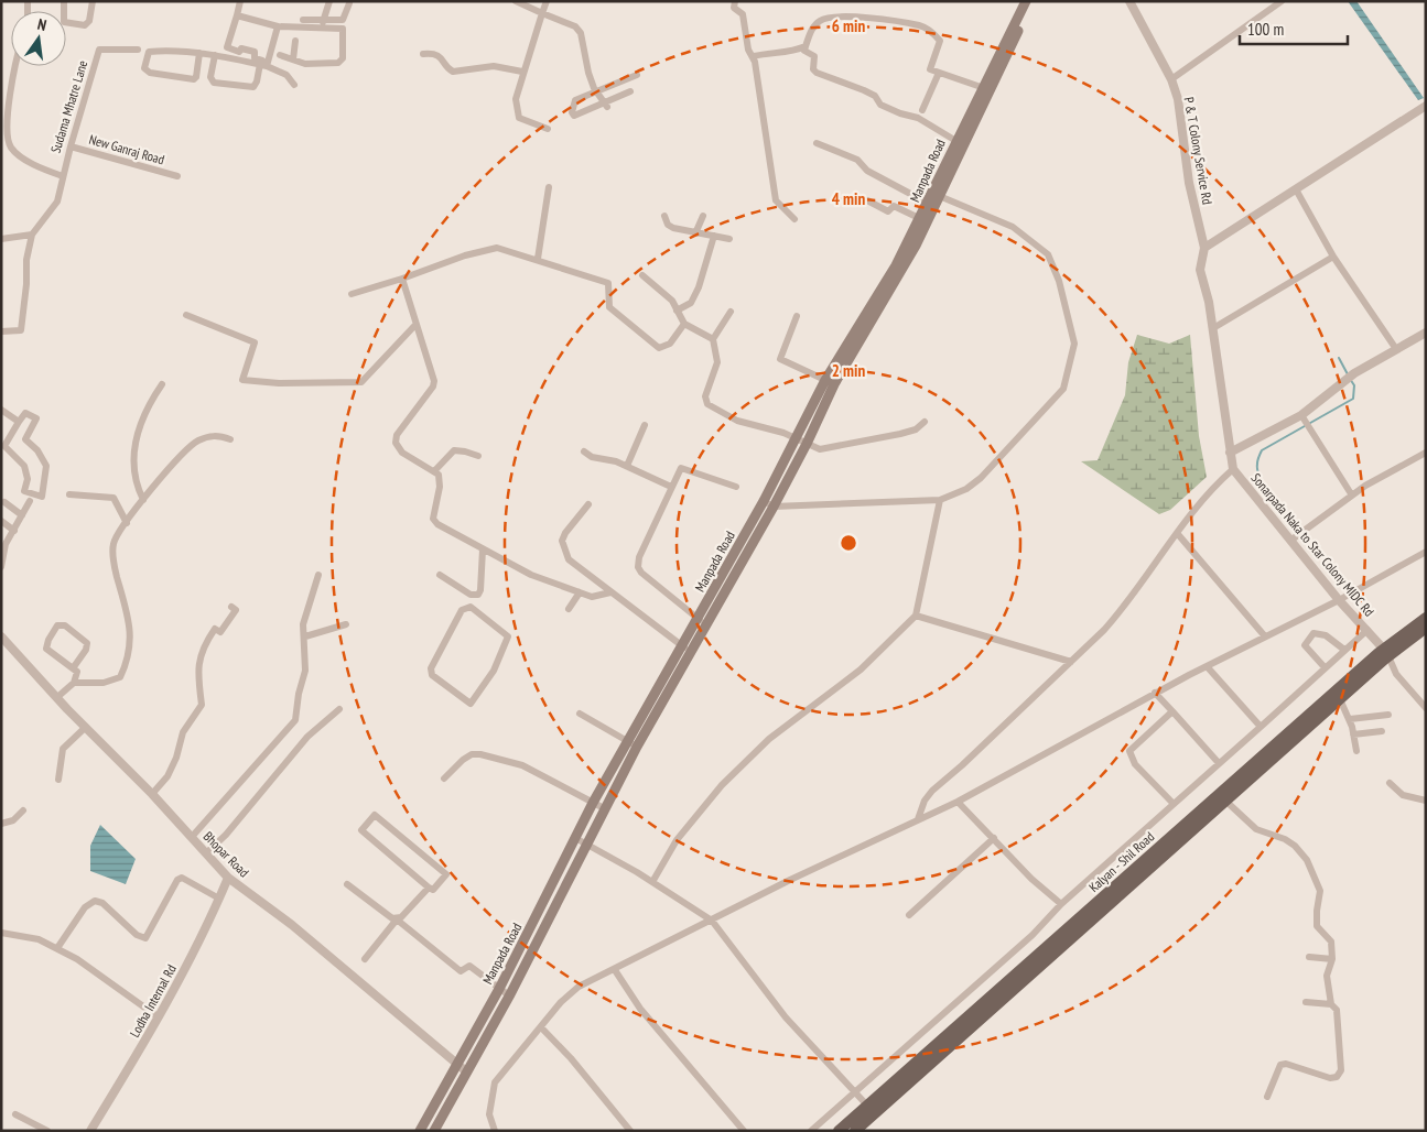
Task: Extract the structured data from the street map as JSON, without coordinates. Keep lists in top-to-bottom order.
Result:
{
  "streets": {
    "main road": ["Manpada Road", "Kalyan - Shil Road"],
    "street": [
      "Sudama Mhatre Lane",
      "New Ganraj Road",
      "P & T Colony Service Rd",
      "Sonarpada Naka to Star Colony MIDC Rd",
      "Bhopar Road",
      "Lodha Internal Rd"
    ]
  },
  "crossings": [
    ["Sudama Mhatre Lane", "New Ganraj Road"],
    ["P & T Colony Service Rd", "Sonarpada Naka to Star Colony MIDC Rd"],
    ["Manpada Road", "Bhopar Road"],
    ["Sonarpada Naka to Star Colony MIDC Rd", "Kalyan - Shil Road"],
    ["Bhopar Road", "Lodha Internal Rd"]
  ],
  "scale_bar": "100 m",
  "north": "top",
  "rings": ["6 min", "4 min", "2 min"]
}
